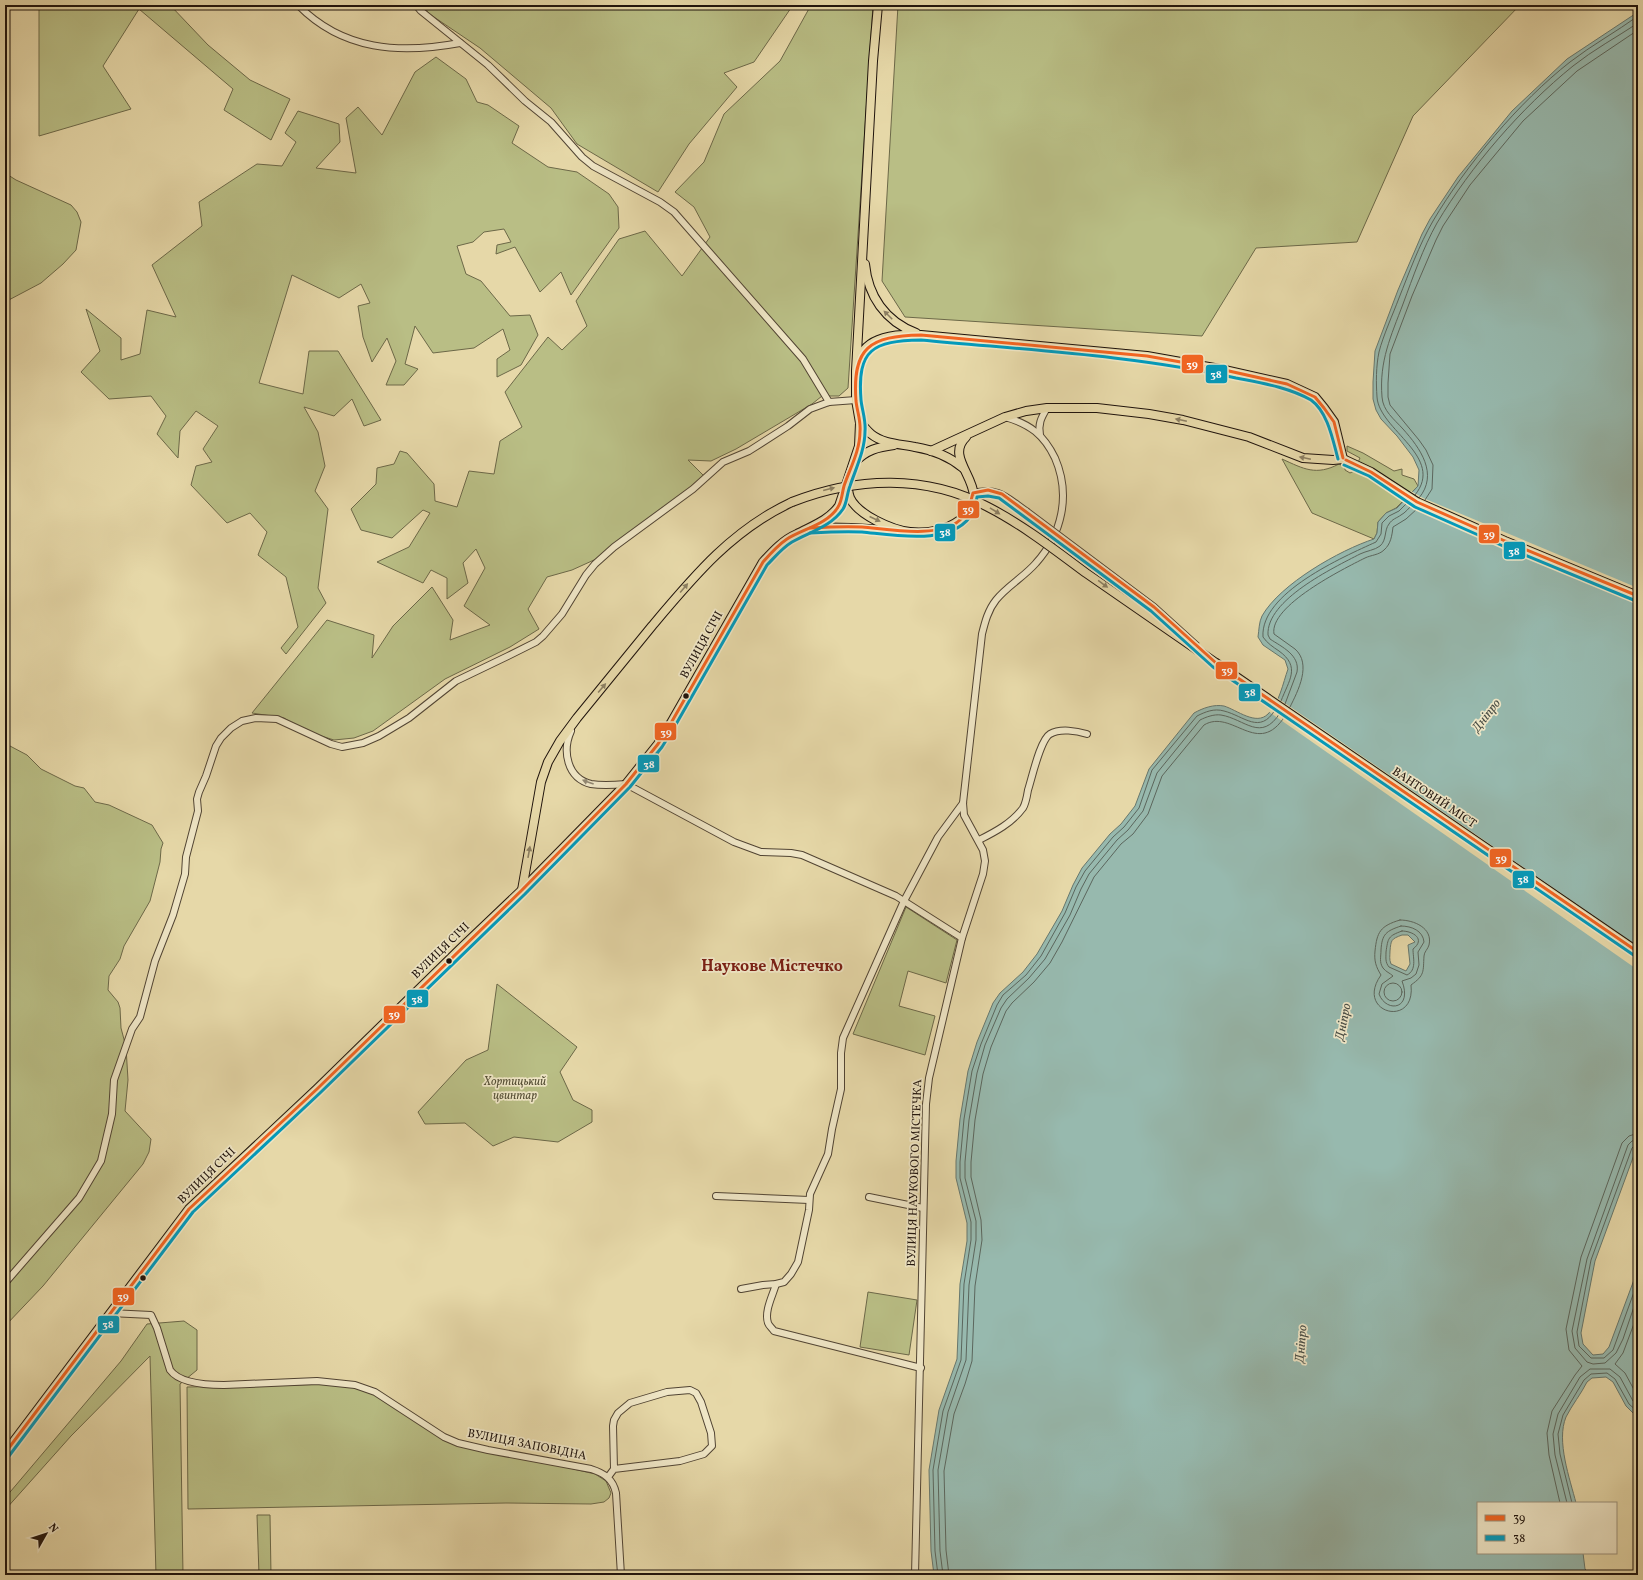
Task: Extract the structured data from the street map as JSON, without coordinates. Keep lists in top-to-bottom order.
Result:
{
  "streets": {
    "main road": ["ВУЛИЦЯ СІЧІ", "ВАНТОВИЙ МІСТ"],
    "street": ["ВУЛИЦЯ НАУКОВОГО МІСТЕЧКА", "ВУЛИЦЯ ЗАПОВІДНА"]
  },
  "crossings": [
    ["ВУЛИЦЯ СІЧІ", "ВАНТОВИЙ МІСТ"],
    ["ВУЛИЦЯ СІЧІ", "ВУЛИЦЯ ЗАПОВІДНА"]
  ],
  "districts": ["Наукове Містечко"],
  "water": ["Дніпро"],
  "parks": ["Хортицький цвинтар"],
  "lines": ["transit line 39", "transit line 38"],
  "legend": ["39", "38"],
  "north": "top right"
}
